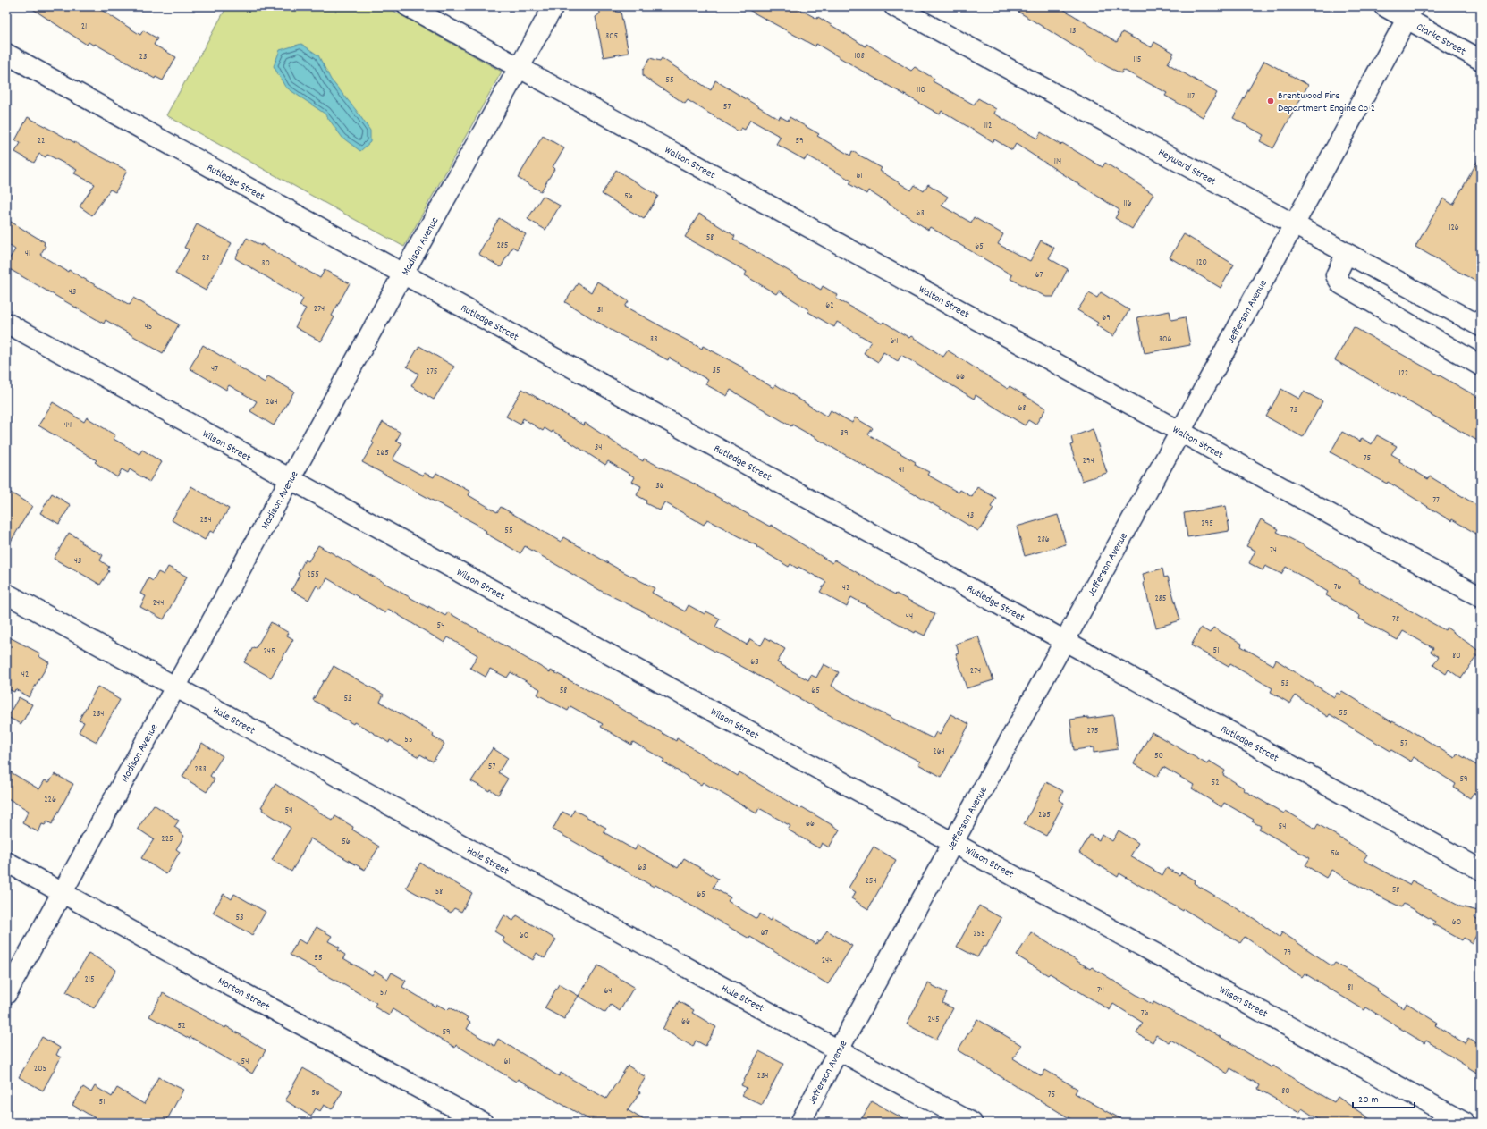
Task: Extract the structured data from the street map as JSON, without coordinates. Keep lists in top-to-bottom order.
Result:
{
  "streets": {
    "street": [
      "Clarke Street",
      "Walton Street",
      "Heyward Street",
      "Rutledge Street",
      "Madison Avenue",
      "Jefferson Avenue",
      "Wilson Street",
      "Hale Street",
      "Morton Street"
    ]
  },
  "crossings": [
    ["Clarke Street", "Jefferson Avenue"],
    ["Walton Street", "Madison Avenue"],
    ["Walton Street", "Jefferson Avenue"],
    ["Heyward Street", "Jefferson Avenue"],
    ["Rutledge Street", "Madison Avenue"],
    ["Rutledge Street", "Jefferson Avenue"],
    ["Madison Avenue", "Wilson Street"],
    ["Madison Avenue", "Hale Street"],
    ["Madison Avenue", "Morton Street"],
    ["Jefferson Avenue", "Wilson Street"],
    ["Jefferson Avenue", "Hale Street"]
  ],
  "places": ["Brentwood Fire Department Engine Co 2"],
  "house_numbers": [
    "21",
    "113",
    "305",
    "108",
    "23",
    "115",
    "55",
    "110",
    "117",
    "57",
    "112",
    "22",
    "59",
    "114",
    "61",
    "56",
    "116",
    "63",
    "126",
    "58",
    "285",
    "65",
    "41",
    "28",
    "120",
    "30",
    "67",
    "43",
    "62",
    "274",
    "31",
    "69",
    "45",
    "33",
    "306",
    "64",
    "47",
    "35",
    "275",
    "122",
    "66",
    "264",
    "68",
    "73",
    "44",
    "39",
    "34",
    "265",
    "75",
    "294",
    "41",
    "36",
    "77",
    "43",
    "254",
    "295",
    "55",
    "286",
    "74",
    "43",
    "255",
    "76",
    "42",
    "285",
    "244",
    "44",
    "78",
    "54",
    "51",
    "245",
    "80",
    "63",
    "274",
    "42",
    "53",
    "58",
    "65",
    "53",
    "55",
    "234",
    "275",
    "55",
    "57",
    "264",
    "50",
    "57",
    "233",
    "59",
    "52",
    "226",
    "54",
    "265",
    "66",
    "54",
    "225",
    "56",
    "56",
    "63",
    "254",
    "58",
    "58",
    "65",
    "53",
    "60",
    "67",
    "255",
    "60",
    "79",
    "55",
    "244",
    "215",
    "81",
    "74",
    "64",
    "57",
    "76",
    "245",
    "66",
    "52",
    "59",
    "54",
    "61",
    "205",
    "234",
    "80",
    "56",
    "75",
    "51"
  ],
  "scale_bar": "20 m"
}
